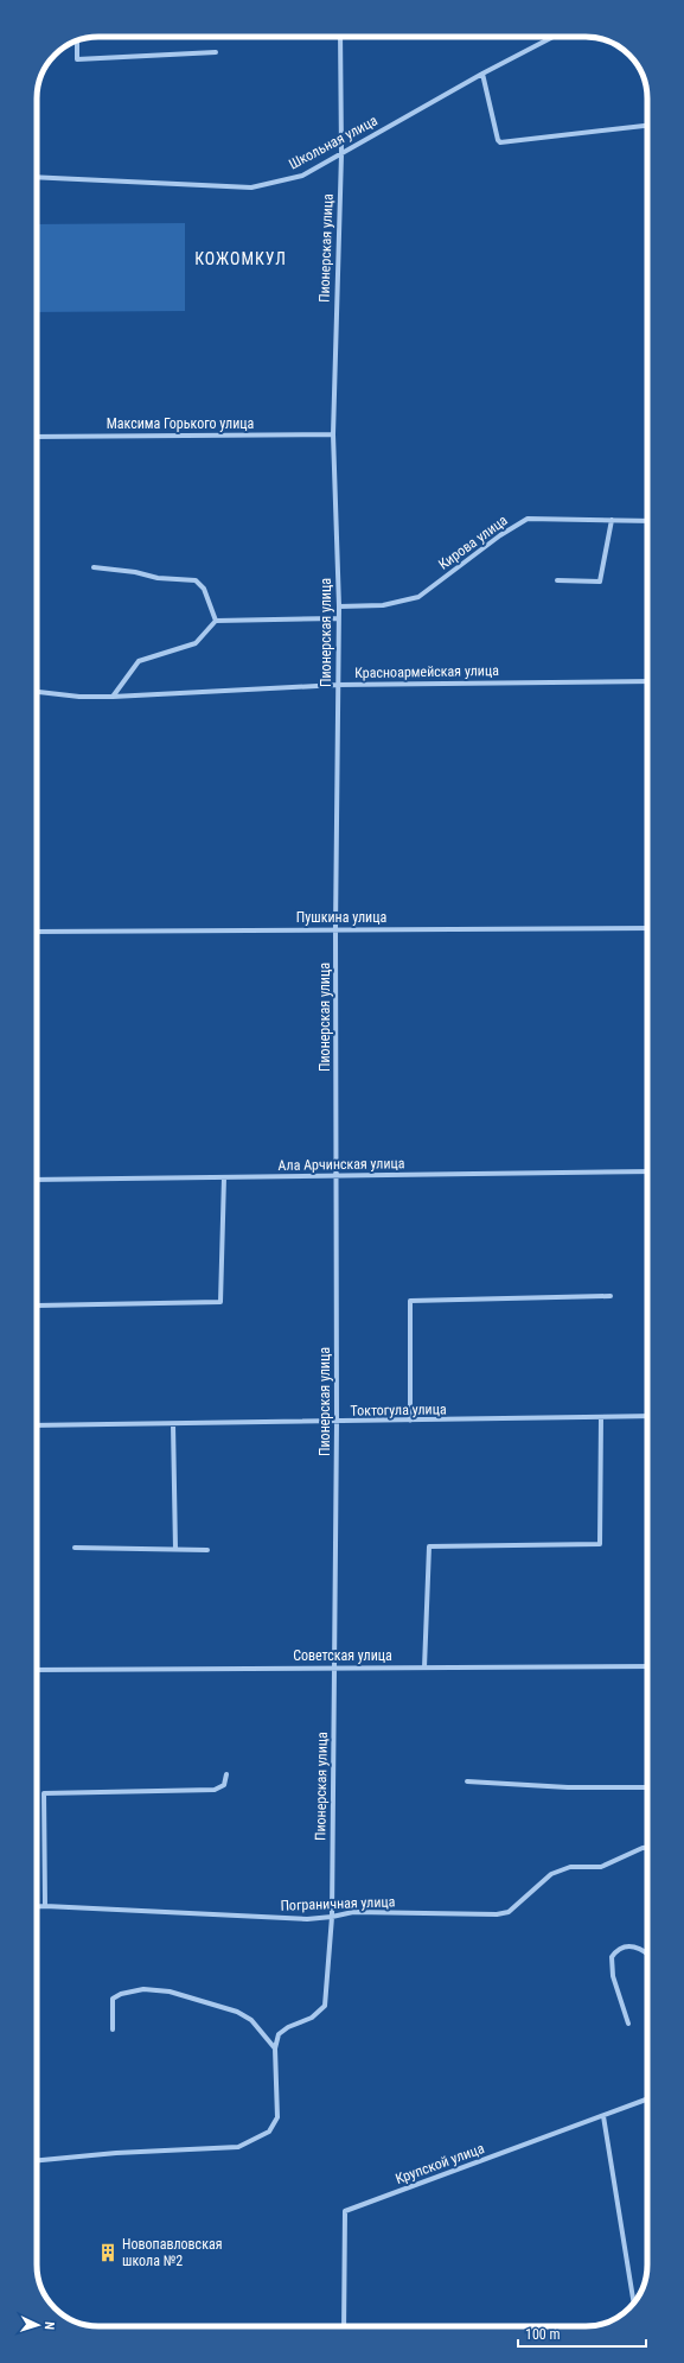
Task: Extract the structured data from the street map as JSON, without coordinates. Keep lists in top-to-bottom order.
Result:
{
  "streets": {
    "street": [
      "Школьная улица",
      "Пионерская улица",
      "Максима Горького улица",
      "Кирова улица",
      "Красноармейская улица",
      "Пушкина улица",
      "Ала Арчинская улица",
      "Токтогула улица",
      "Советская улица",
      "Пограничная улица",
      "Крупской улица"
    ]
  },
  "crossings": [
    ["Школьная улица", "Пионерская улица"],
    ["Пионерская улица", "Максима Горького улица"],
    ["Пионерская улица", "Кирова улица"],
    ["Пионерская улица", "Красноармейская улица"],
    ["Пионерская улица", "Пушкина улица"],
    ["Пионерская улица", "Ала Арчинская улица"],
    ["Пионерская улица", "Токтогула улица"],
    ["Пионерская улица", "Советская улица"],
    ["Пионерская улица", "Пограничная улица"]
  ],
  "districts": ["КОЖОМКУЛ"],
  "places": {
    "building": ["Новопавловская школа №2"]
  },
  "scale_bar": "100 m",
  "north": "right"
}
